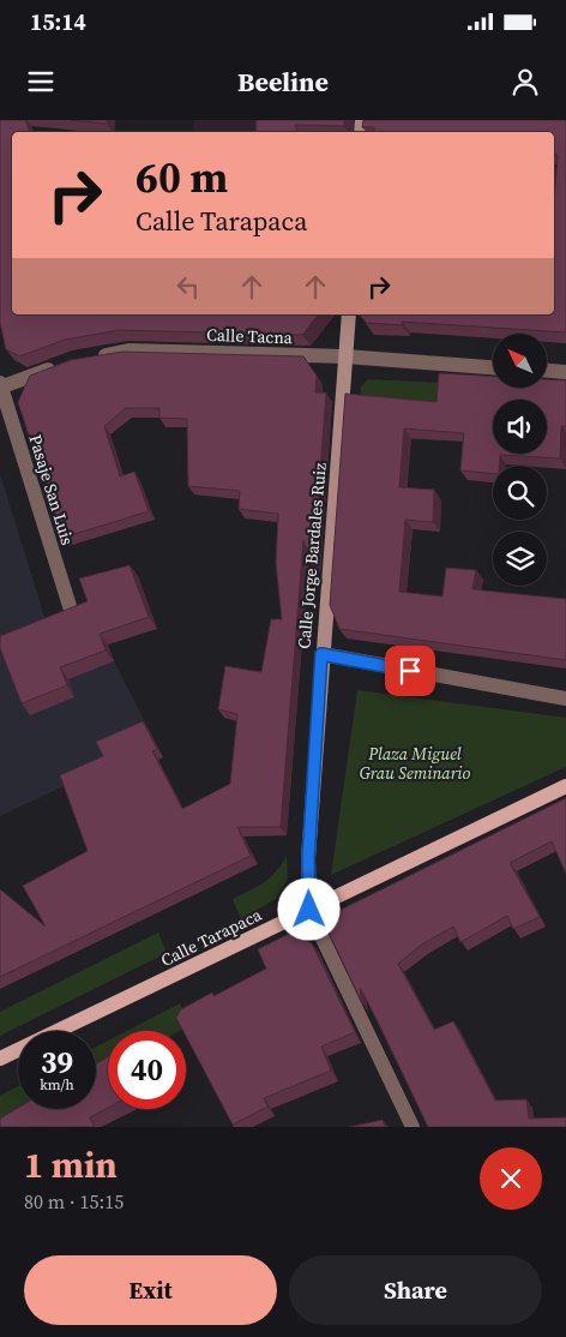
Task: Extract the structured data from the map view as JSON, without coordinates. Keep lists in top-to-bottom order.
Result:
{
  "streets": {
    "main road": ["Calle Tarapaca"],
    "street": ["Calle Tacna", "Pasaje San Luis", "Calle Jorge Bardales Ruiz"]
  },
  "crossings": [
    ["Calle Tacna", "Calle Jorge Bardales Ruiz"],
    ["Calle Jorge Bardales Ruiz", "Calle Tarapaca"]
  ],
  "parks": ["Plaza Miguel Grau Seminario"],
  "north": "top left",
  "page": {
    "status": "15:14",
    "header": "Beeline",
    "turn": ["60 m", "Calle Tarapaca"],
    "speed": "39 km/h",
    "limit": "40",
    "heading": ["1 min", "80 m · 15:15"],
    "buttons": ["Exit", "Share"]
  }
}
